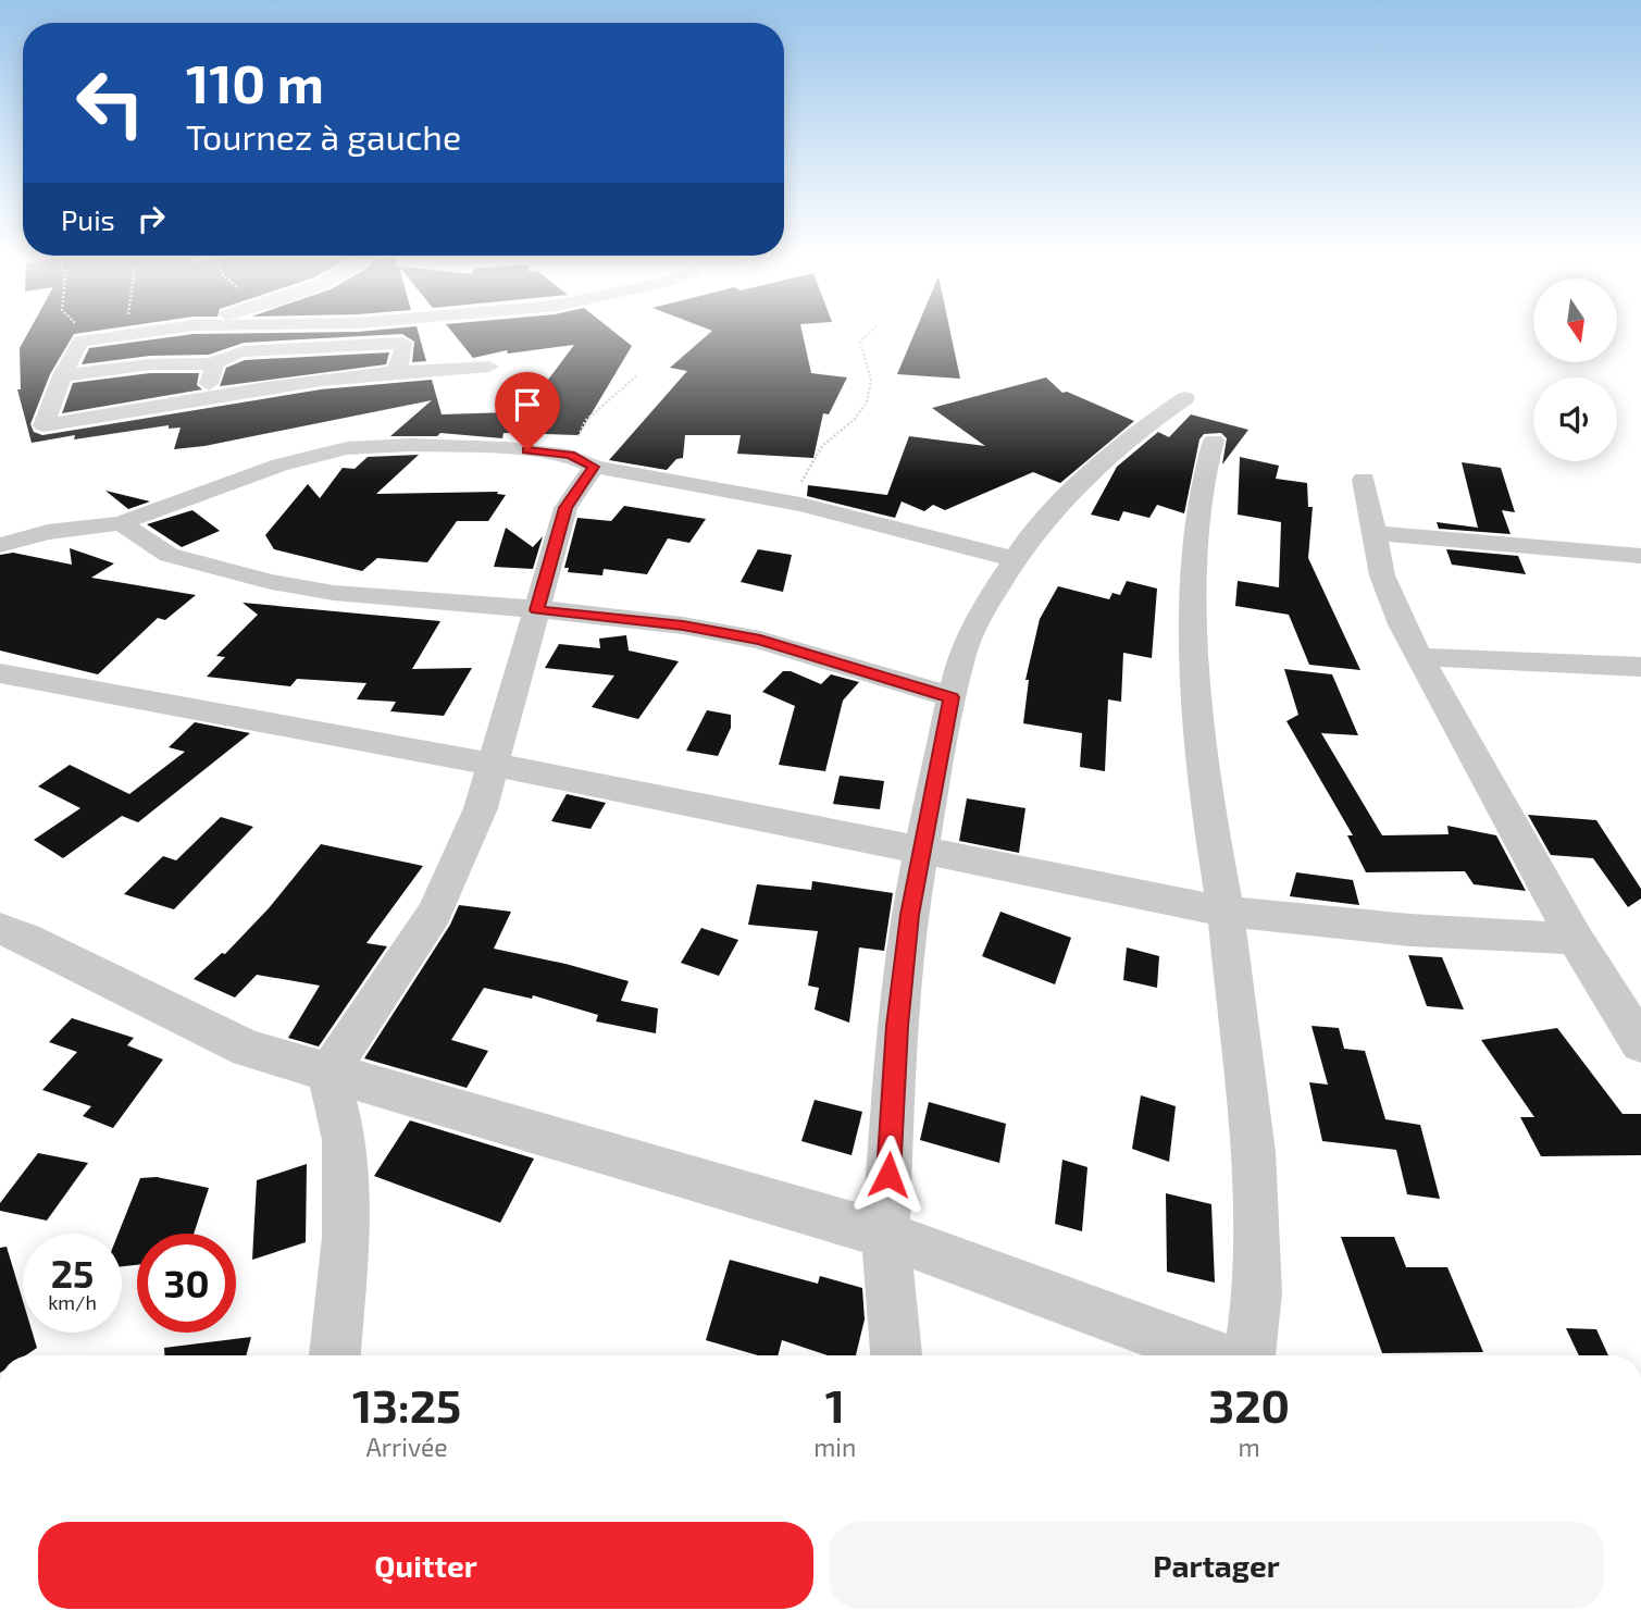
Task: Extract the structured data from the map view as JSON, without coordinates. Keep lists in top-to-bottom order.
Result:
{
  "north": "bottom",
  "page": {
    "turn": ["110 m", "Tournez à gauche"],
    "then": "Puis",
    "speed": "25 km/h",
    "limit": "30",
    "eta": [
      "13:25",
      "Arrivée",
      "1",
      "min",
      "320",
      "m"
    ],
    "buttons": ["Quitter", "Partager"]
  }
}
